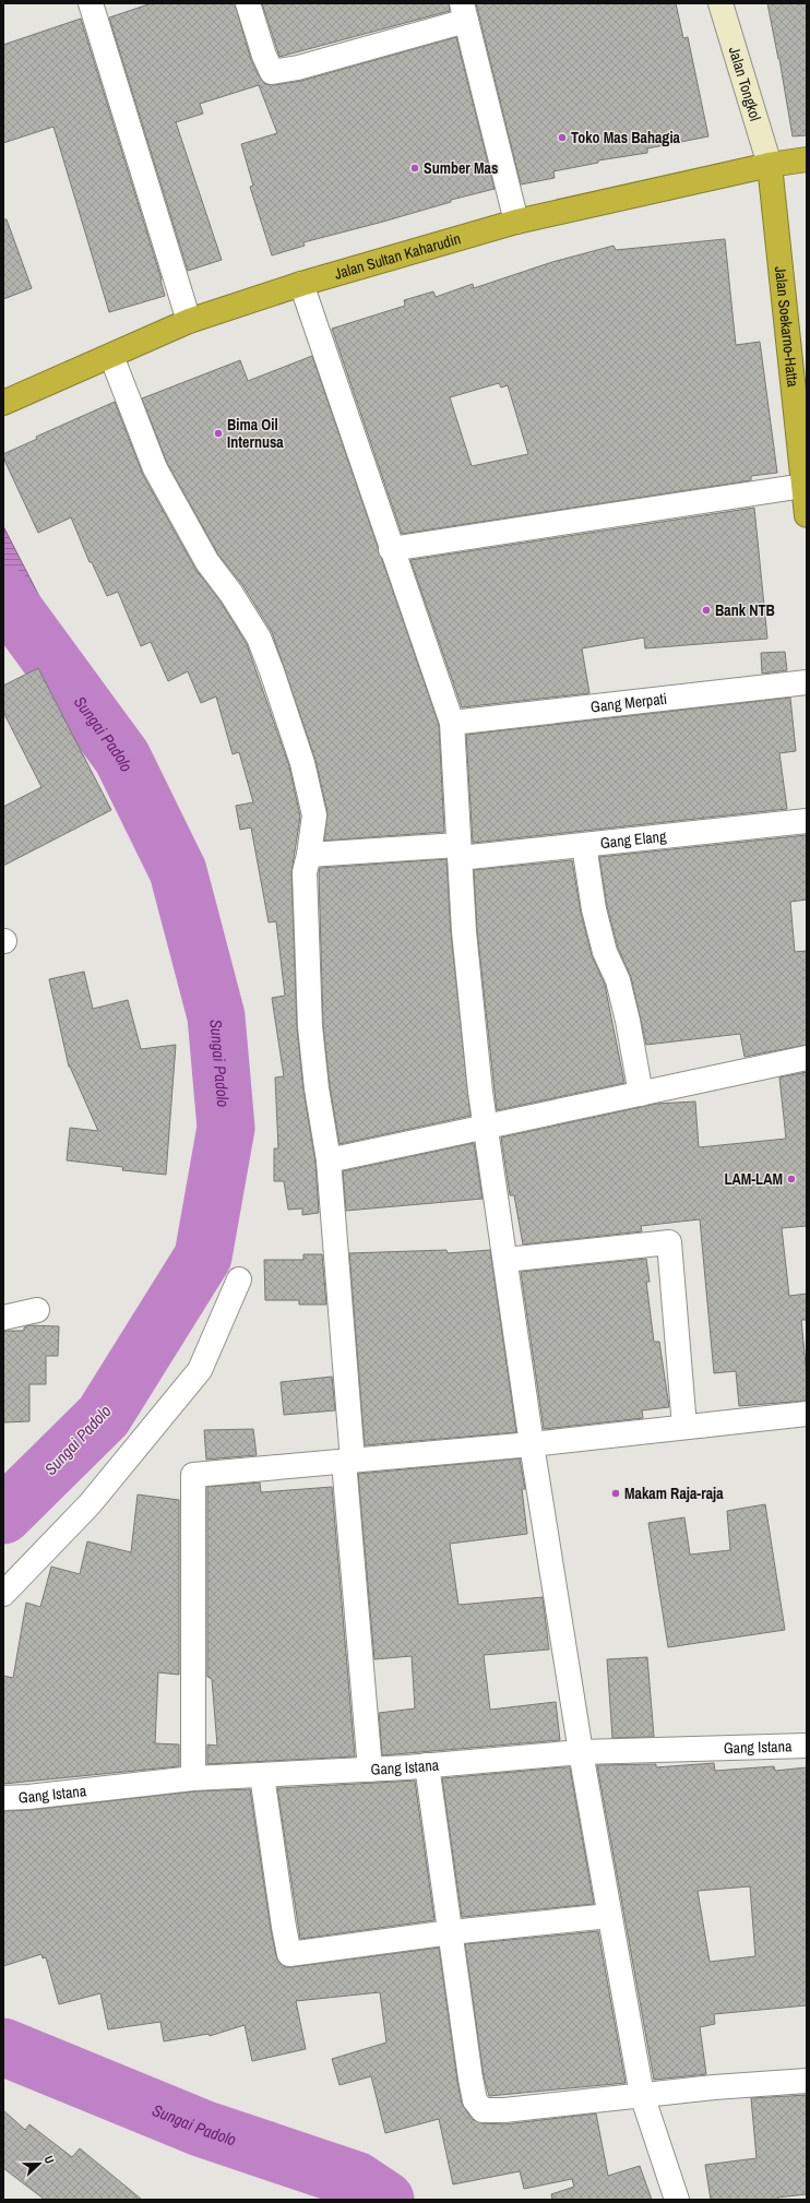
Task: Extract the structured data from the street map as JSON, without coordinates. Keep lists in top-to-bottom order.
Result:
{
  "streets": {
    "highway": ["Jalan Sultan Kaharudin", "Jalan Soekarno-Hatta"],
    "street": [
      "Jalan Tongkol",
      "Gang Merpati",
      "Gang Elang",
      "Gang Istana"
    ]
  },
  "crossings": [
    ["Jalan Tongkol", "Jalan Sultan Kaharudin"],
    ["Jalan Tongkol", "Jalan Soekarno-Hatta"],
    ["Jalan Sultan Kaharudin", "Jalan Soekarno-Hatta"]
  ],
  "water": ["Sungai Padolo"],
  "places": [
    "Toko Mas Bahagia",
    "Sumber Mas",
    "Bima Oil Internusa",
    "Bank NTB",
    "LAM-LAM",
    "Makam Raja-raja"
  ],
  "north": "right"
}
